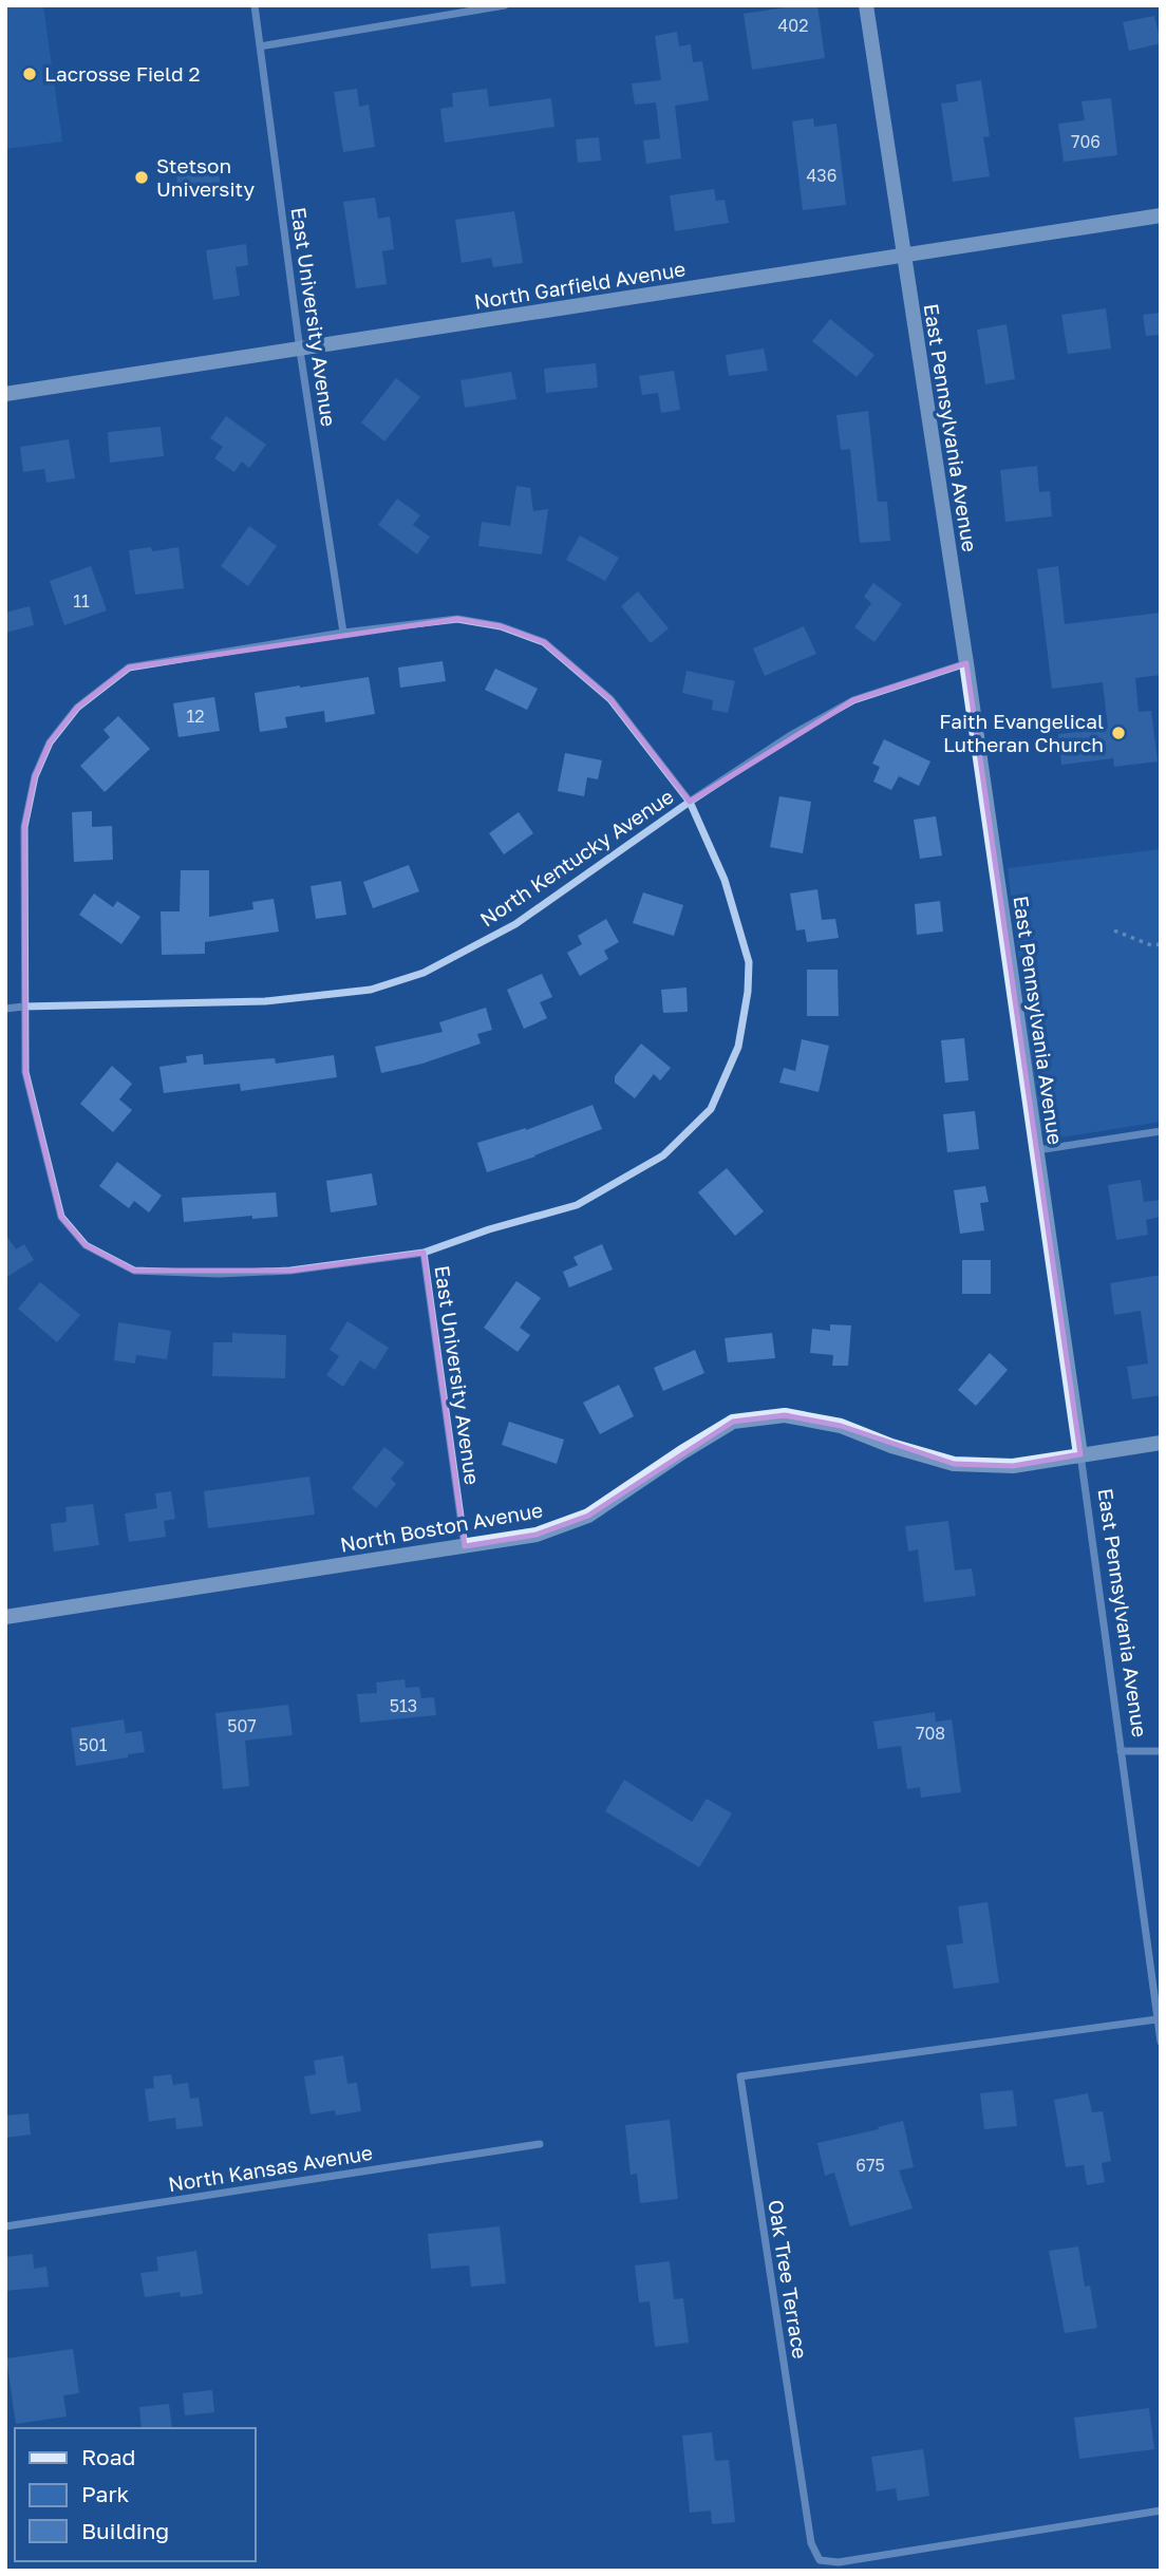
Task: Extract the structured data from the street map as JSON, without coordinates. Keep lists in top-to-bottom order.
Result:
{
  "streets": {
    "street": [
      "North Garfield Avenue",
      "East University Avenue",
      "East Pennsylvania Avenue",
      "North Kentucky Avenue",
      "North Boston Avenue",
      "North Kansas Avenue",
      "Oak Tree Terrace"
    ]
  },
  "crossings": [
    ["North Garfield Avenue", "East University Avenue"],
    ["North Garfield Avenue", "East Pennsylvania Avenue"],
    ["East University Avenue", "North Boston Avenue"],
    ["East Pennsylvania Avenue", "North Kentucky Avenue"],
    ["East Pennsylvania Avenue", "North Boston Avenue"],
    ["East Pennsylvania Avenue", "Oak Tree Terrace"]
  ],
  "places": ["Lacrosse Field 2", "Stetson University", "Faith Evangelical Lutheran Church"],
  "house_numbers": [
    "402",
    "706",
    "436",
    "11",
    "12",
    "513",
    "507",
    "708",
    "501",
    "675"
  ],
  "legend": ["Road", "Park", "Building"]
}
